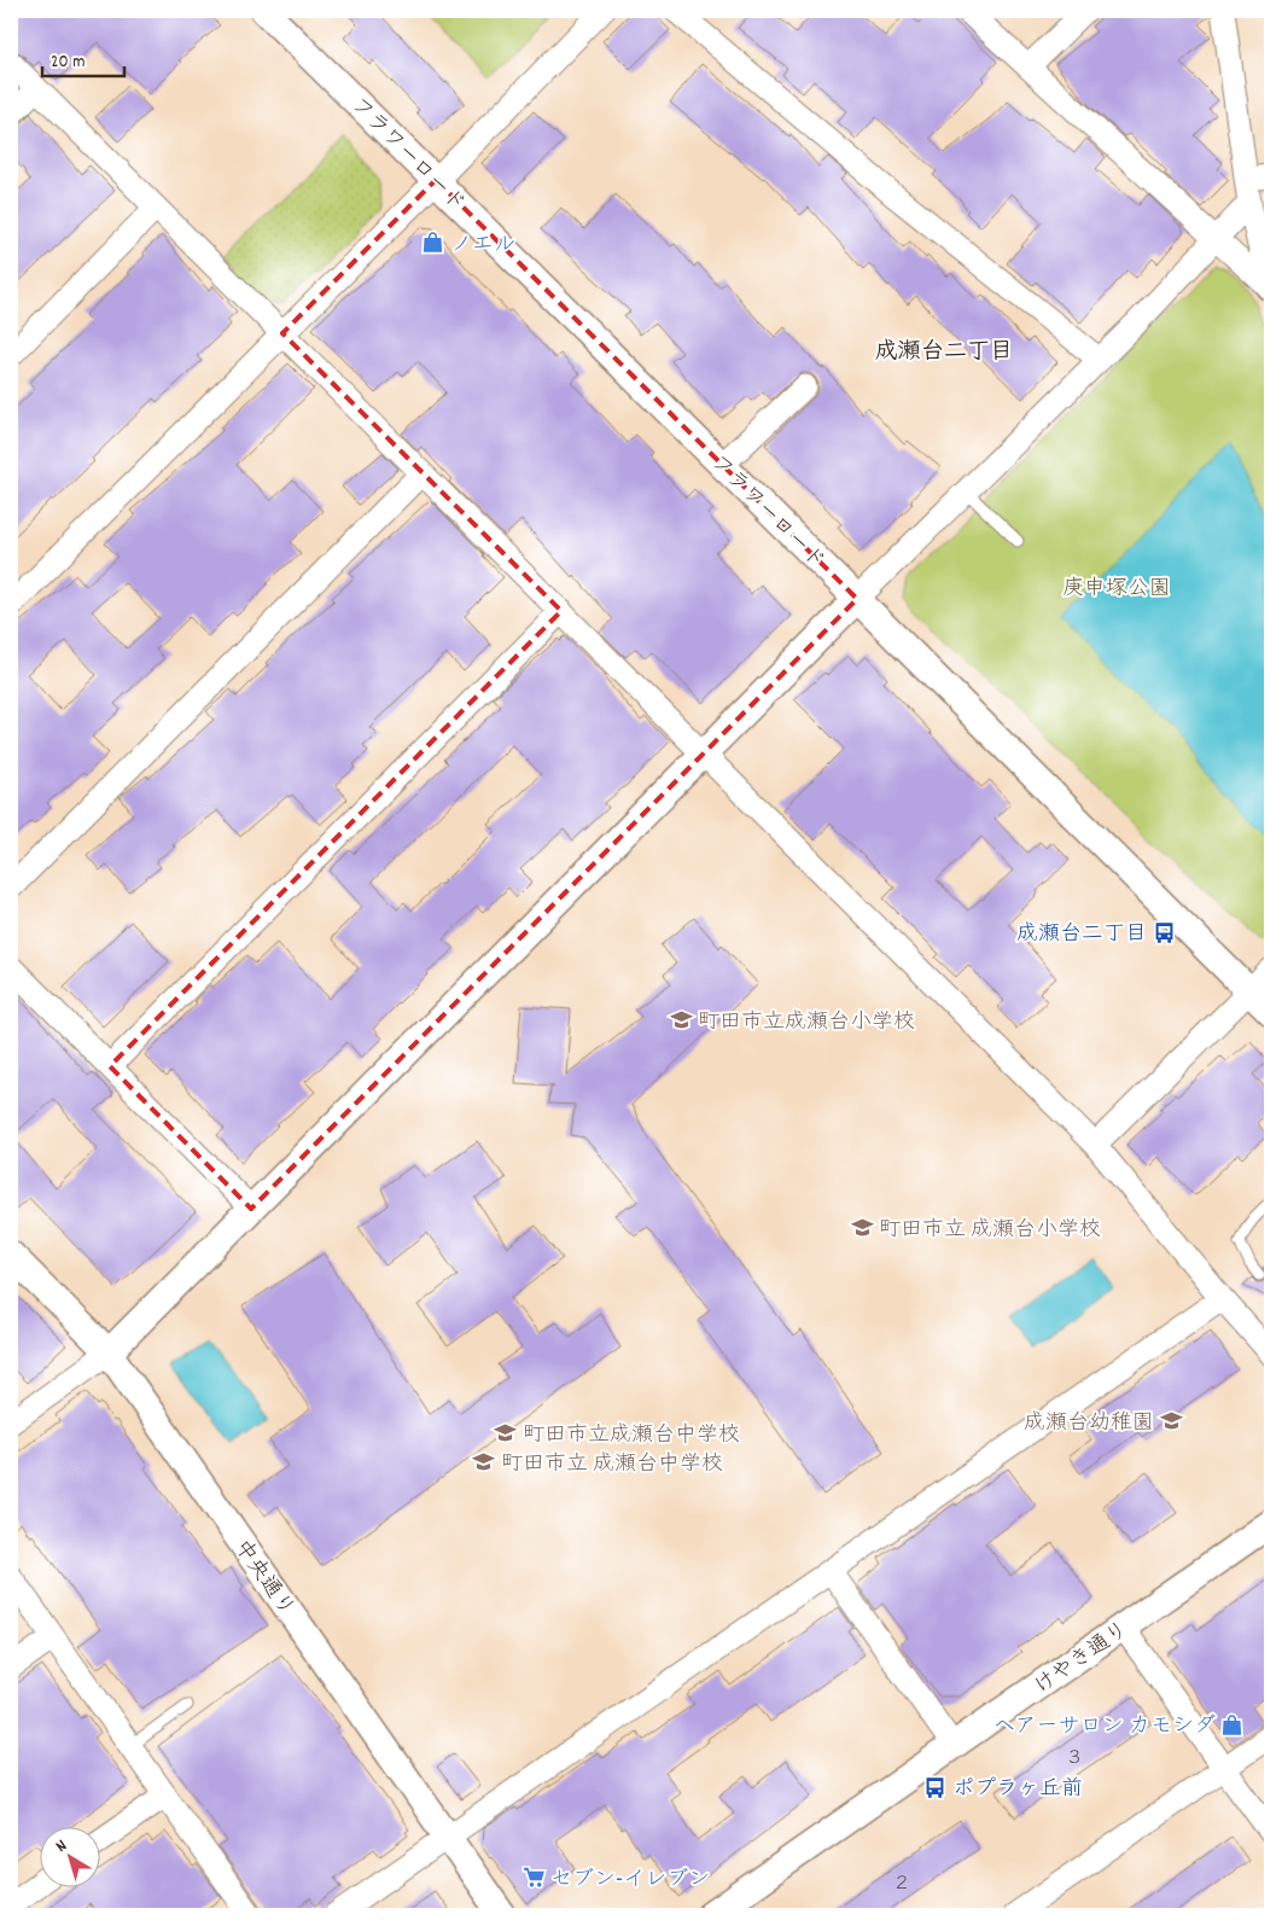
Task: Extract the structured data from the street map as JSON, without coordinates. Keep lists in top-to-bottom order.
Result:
{
  "streets": {
    "street": ["フラワーロード", "中央通り", "けやき通り"]
  },
  "districts": ["成瀬台二丁目"],
  "parks": ["庚申塚公園"],
  "places": {
    "shop": ["ノエル", "ヘアーサロン カモシダ"],
    "bus stop": ["成瀬台二丁目", "ポプラヶ丘前"],
    "school or university": [
      "町田市立成瀬台小学校",
      "町田市立 成瀬台小学校",
      "成瀬台幼稚園",
      "町田市立成瀬台中学校",
      "町田市立 成瀬台中学校"
    ],
    "supermarket": ["セブン-イレブン"]
  },
  "house_numbers": ["３", "２"],
  "scale_bar": "20 m",
  "north": "top left"
}
